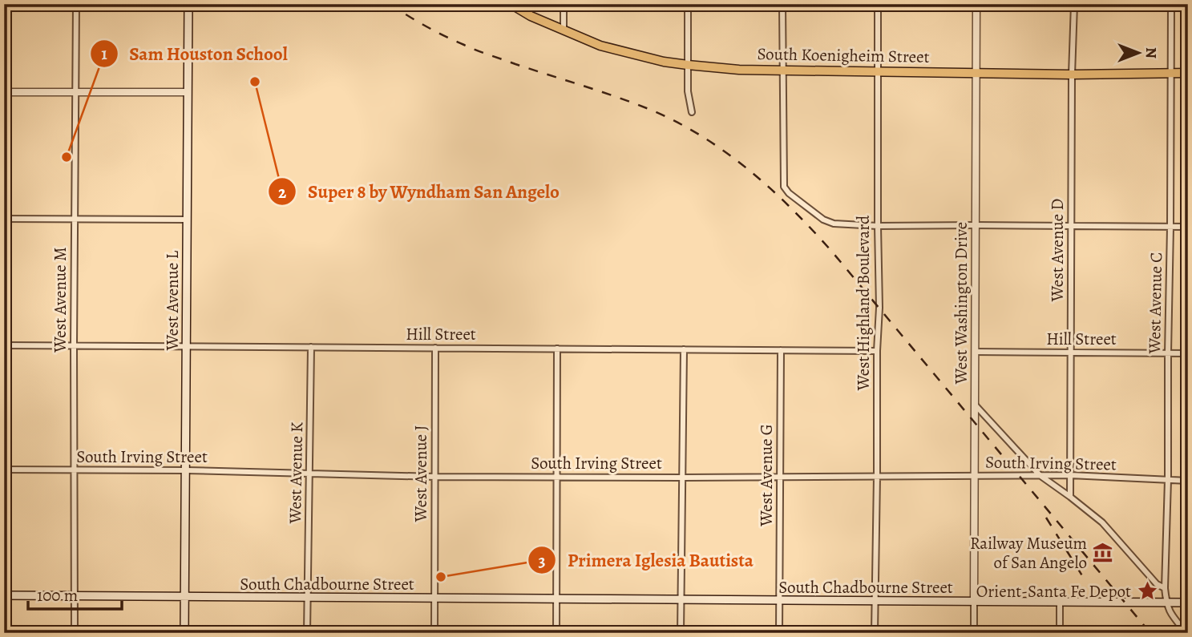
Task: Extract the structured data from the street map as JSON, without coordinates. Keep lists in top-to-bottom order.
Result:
{
  "streets": {
    "main road": ["South Koenigheim Street", "West Avenue L", "South Chadbourne Street"],
    "street": [
      "West Avenue D",
      "West Avenue M",
      "West Highland Boulevard",
      "West Washington Drive",
      "West Avenue C",
      "Hill Street",
      "South Irving Street",
      "West Avenue K",
      "West Avenue J",
      "West Avenue G"
    ]
  },
  "crossings": [
    ["South Koenigheim Street", "West Avenue D"],
    ["South Koenigheim Street", "West Highland Boulevard"],
    ["South Koenigheim Street", "West Washington Drive"],
    ["South Koenigheim Street", "West Avenue C"],
    ["West Avenue D", "Hill Street"],
    ["West Avenue D", "South Irving Street"],
    ["West Avenue M", "Hill Street"],
    ["West Avenue M", "South Irving Street"],
    ["West Avenue M", "South Chadbourne Street"],
    ["West Avenue L", "Hill Street"],
    ["West Avenue L", "South Irving Street"],
    ["West Avenue L", "South Chadbourne Street"],
    ["West Highland Boulevard", "Hill Street"],
    ["West Highland Boulevard", "South Irving Street"],
    ["West Highland Boulevard", "South Chadbourne Street"],
    ["West Washington Drive", "Hill Street"],
    ["West Washington Drive", "South Irving Street"],
    ["West Washington Drive", "South Chadbourne Street"],
    ["West Avenue C", "Hill Street"],
    ["West Avenue C", "South Irving Street"],
    ["West Avenue C", "South Chadbourne Street"],
    ["Hill Street", "West Avenue K"],
    ["Hill Street", "West Avenue J"],
    ["Hill Street", "West Avenue G"],
    ["South Irving Street", "West Avenue K"],
    ["South Irving Street", "West Avenue J"],
    ["South Irving Street", "West Avenue G"],
    ["West Avenue K", "South Chadbourne Street"],
    ["West Avenue J", "South Chadbourne Street"],
    ["West Avenue G", "South Chadbourne Street"]
  ],
  "places": {
    "other": ["Super 8 by Wyndham San Angelo", "Sam Houston School", "Primera Iglesia Bautista"],
    "museum": ["Railway Museum of San Angelo"],
    "place": ["Orient-Santa Fe Depot"]
  },
  "scale_bar": "100 m",
  "north": "right"
}
